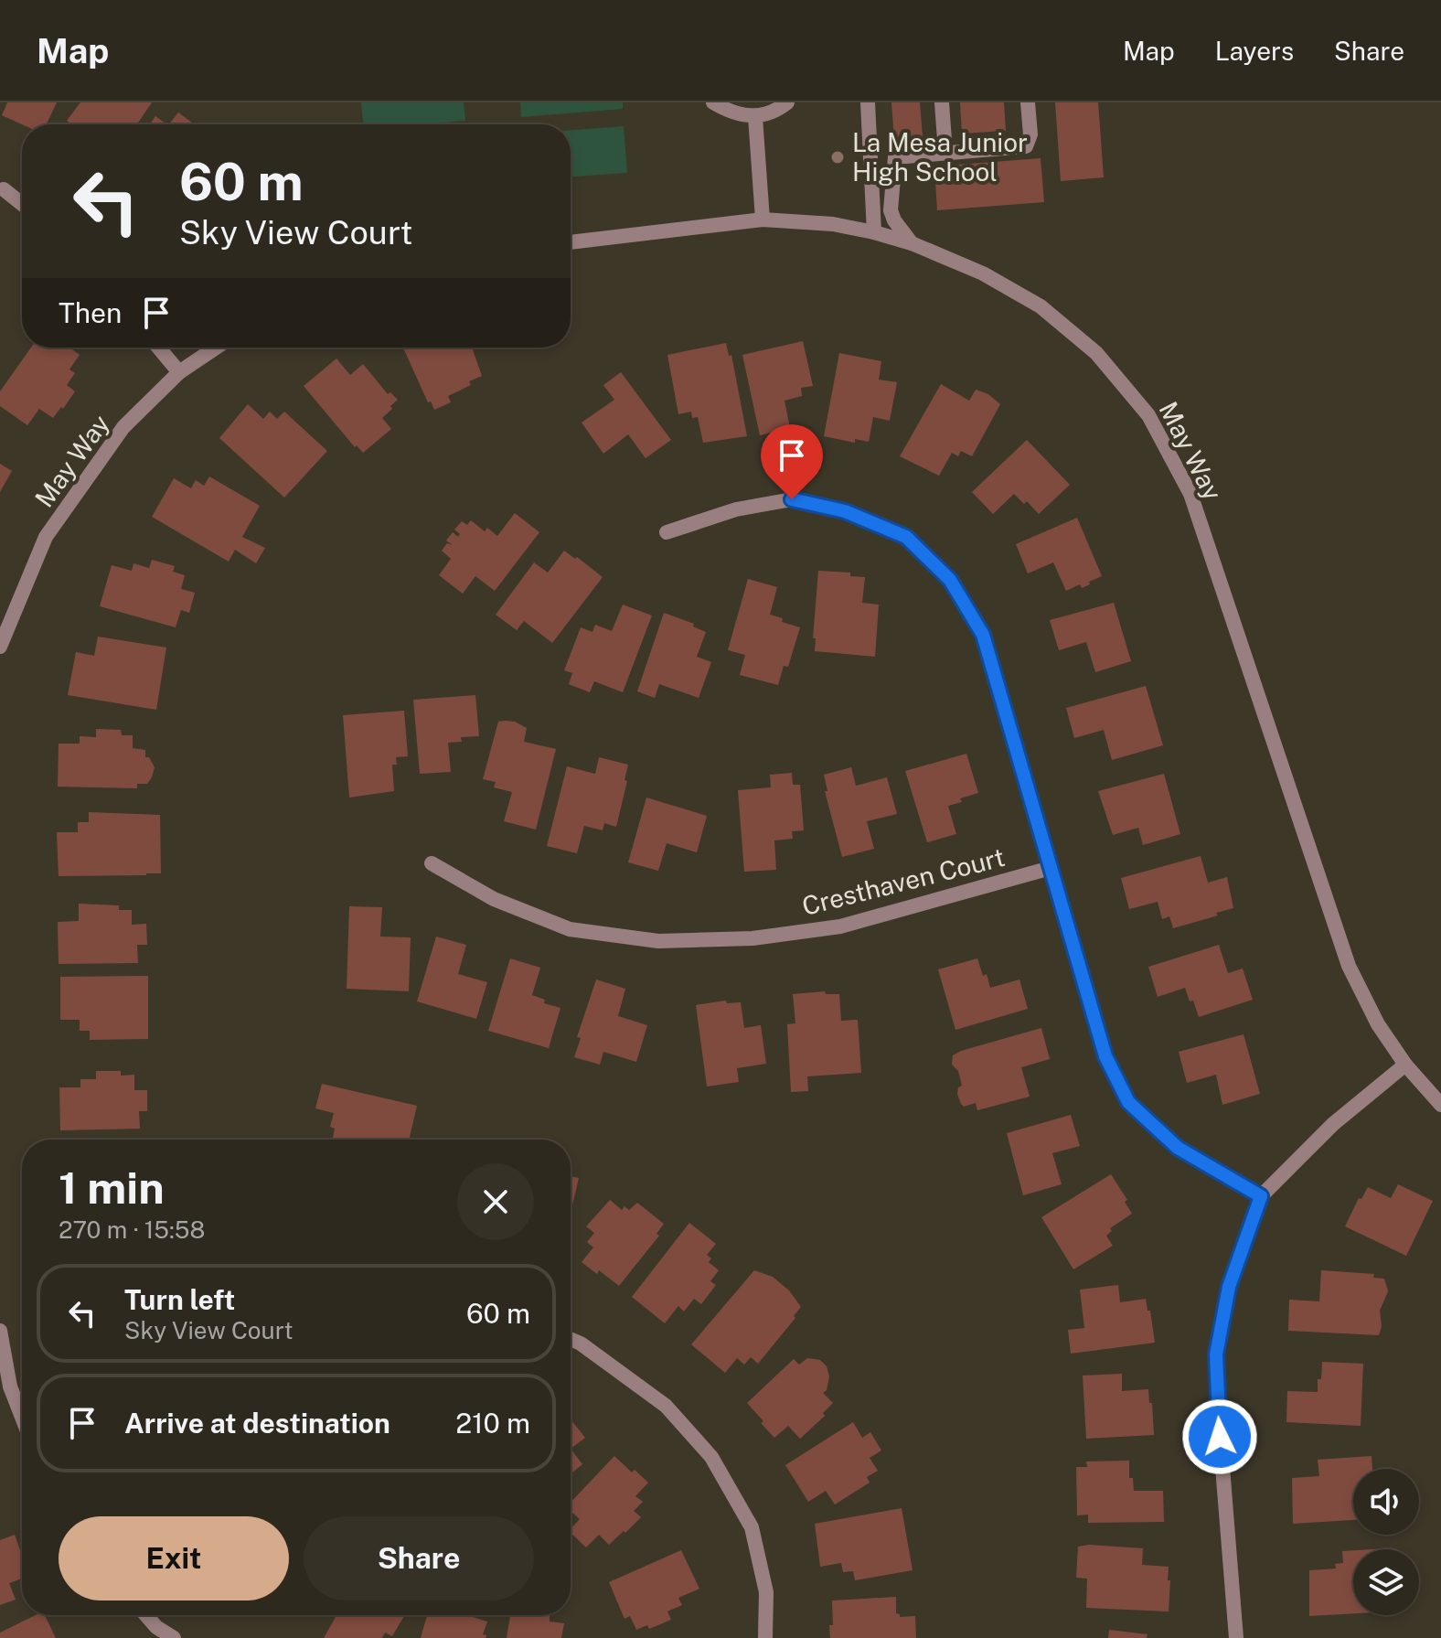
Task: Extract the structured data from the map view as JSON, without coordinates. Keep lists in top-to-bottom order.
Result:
{
  "streets": {
    "street": ["May Way", "Cresthaven Court"]
  },
  "places": ["La Mesa Junior High School"],
  "page": {
    "header": "Map",
    "nav": ["Map", "Layers", "Share"],
    "turn": ["60 m", "Sky View Court"],
    "then": "Then",
    "heading": ["1 min", "270 m · 15:58"],
    "list": [
      {
        "name": "Turn left",
        "note": "Sky View Court",
        "value": "60 m"
      },
      {
        "name": "Arrive at destination",
        "value": "210 m"
      }
    ],
    "buttons": ["Exit", "Share"]
  }
}
